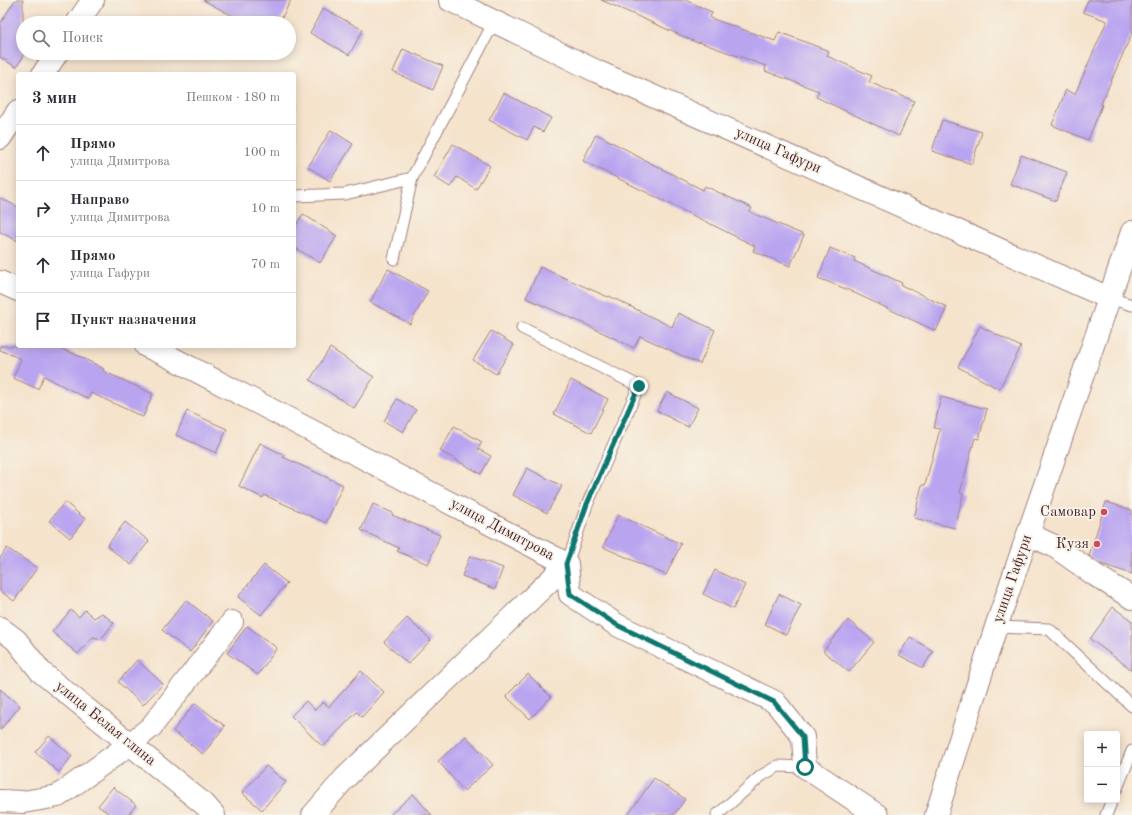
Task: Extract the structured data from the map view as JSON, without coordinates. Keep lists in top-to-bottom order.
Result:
{
  "streets": {
    "street": ["улица Гафури", "улица Димитрова", "улица Белая глина"]
  },
  "places": ["Самовар", "Кузя"],
  "page": {
    "search": "Поиск",
    "heading": ["3 мин", "Пешком · 180 m"],
    "list": [
      ["Прямо", "улица Димитрова", "100 m"],
      ["Направо", "улица Димитрова", "10 m"],
      ["Прямо", "улица Гафури", "70 m"],
      "Пункт назначения"
    ],
    "map_buttons": ["+", "−"]
  }
}
